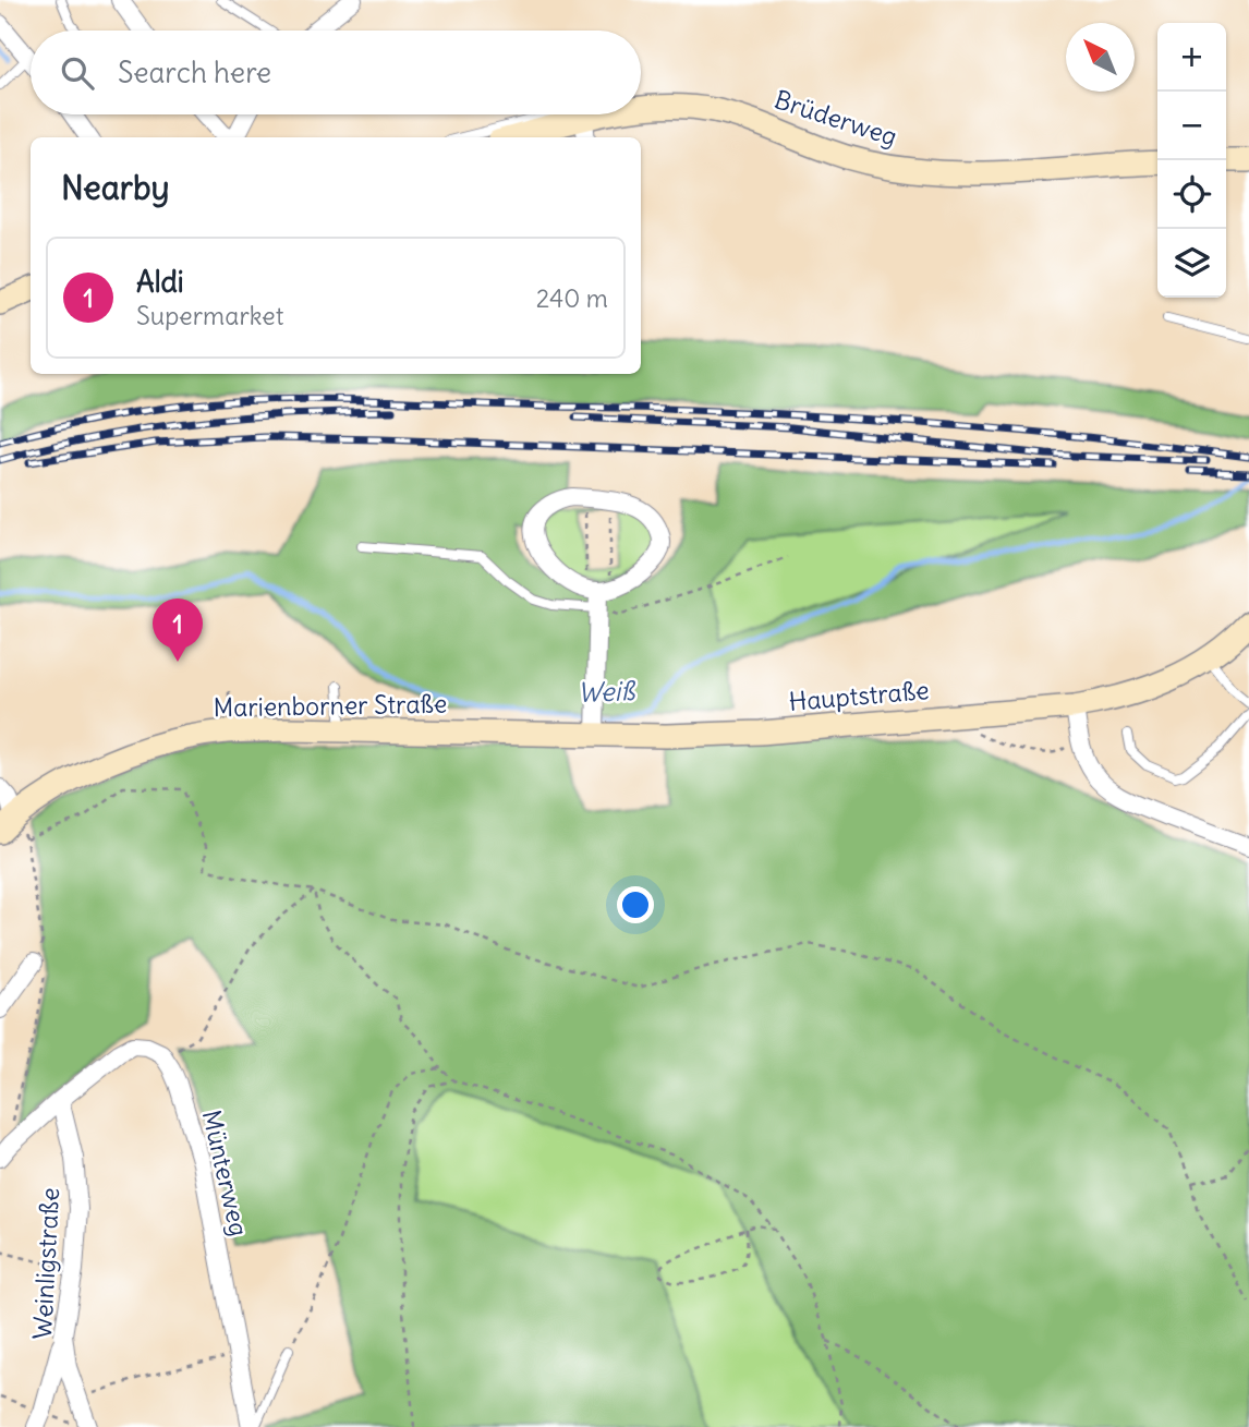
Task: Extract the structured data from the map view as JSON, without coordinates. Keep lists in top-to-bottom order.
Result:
{
  "streets": {
    "main road": ["Brüderweg", "Hauptstraße", "Marienborner Straße"],
    "street": ["Münterweg", "Weinligstraße"]
  },
  "crossings": [
    ["Hauptstraße", "Marienborner Straße"]
  ],
  "water": ["Weiß"],
  "north": "top left",
  "page": {
    "map_buttons": ["+", "−"],
    "search": "Search here",
    "heading": "Nearby",
    "list": [
      {
        "mark": "1",
        "name": "Aldi",
        "note": "Supermarket",
        "value": "240 m"
      }
    ],
    "pins": "1"
  }
}
